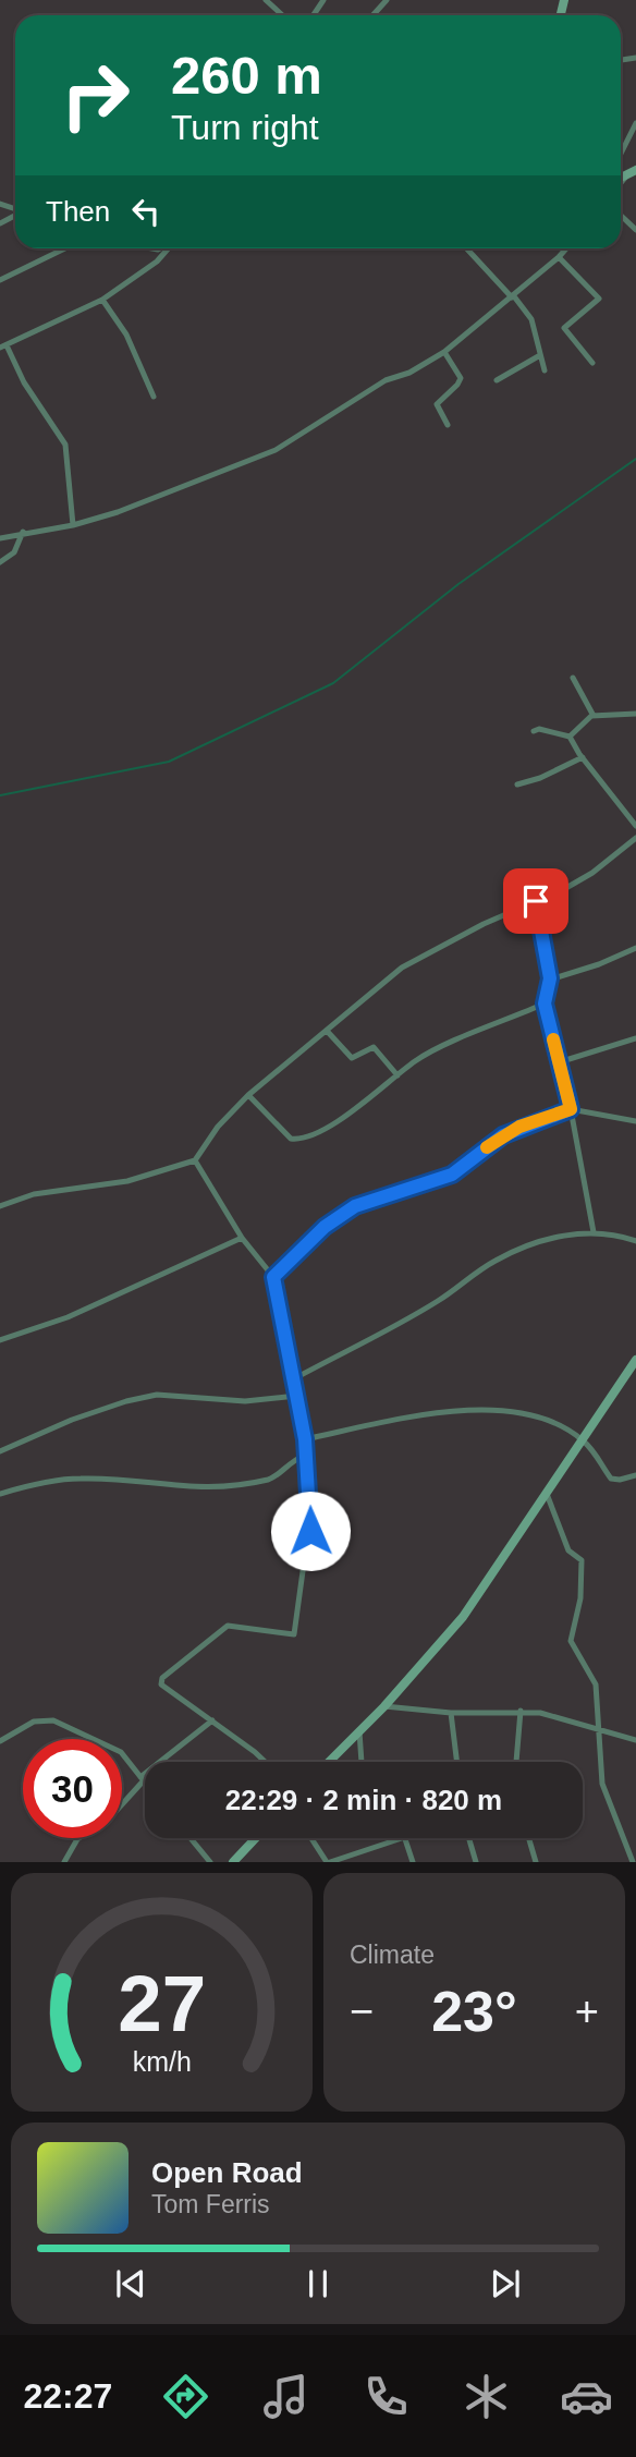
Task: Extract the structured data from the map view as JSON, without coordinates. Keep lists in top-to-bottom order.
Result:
{
  "page": {
    "turn": ["260 m", "Turn right"],
    "then": "Then",
    "limit": "30",
    "trip": "22:29 · 2 min · 820 m",
    "tile": "Climate",
    "heat": ["−", "23°", "+"],
    "song": ["Open Road", "Tom Ferris"],
    "tabs": "22:27",
    "gauge": ["27", "km/h"]
  }
}
